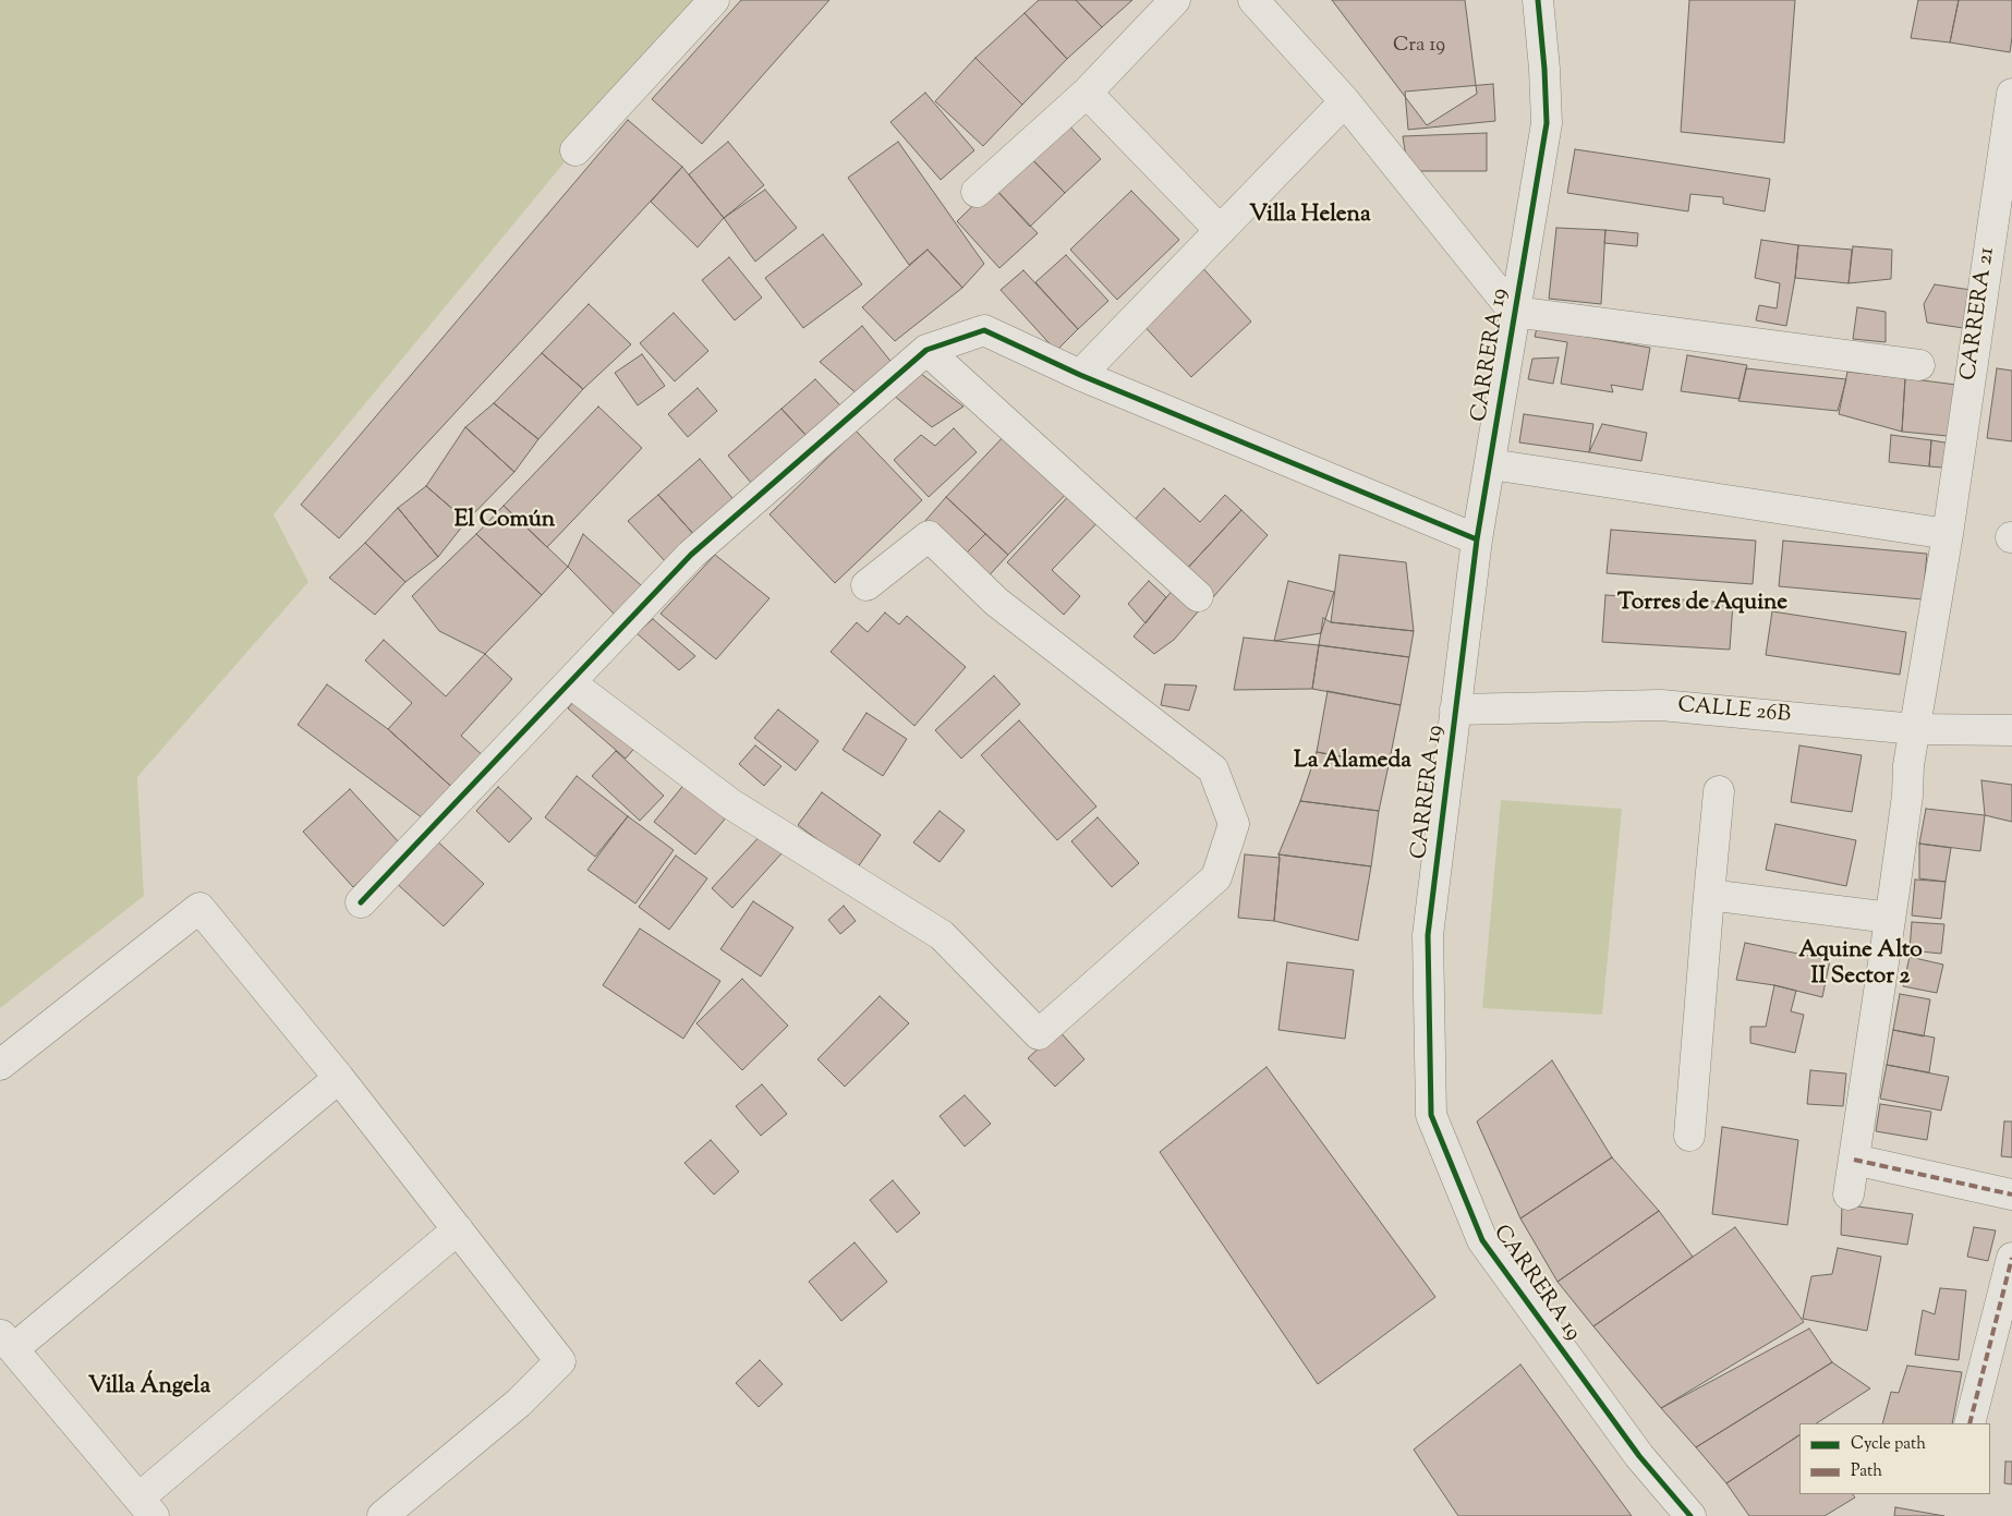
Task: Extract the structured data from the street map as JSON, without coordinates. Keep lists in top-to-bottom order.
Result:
{
  "streets": {
    "street": ["CARRERA 21", "CARRERA 19", "CALLE 26B"]
  },
  "crossings": [
    ["CARRERA 21", "CALLE 26B"],
    ["CARRERA 19", "CALLE 26B"]
  ],
  "districts": [
    "Villa Helena",
    "El Común",
    "Torres de Aquine",
    "La Alameda",
    "Aquine Alto II Sector 2",
    "Villa Ángela"
  ],
  "house_numbers": ["Cra 19"],
  "legend": ["Cycle path", "Path"]
}
